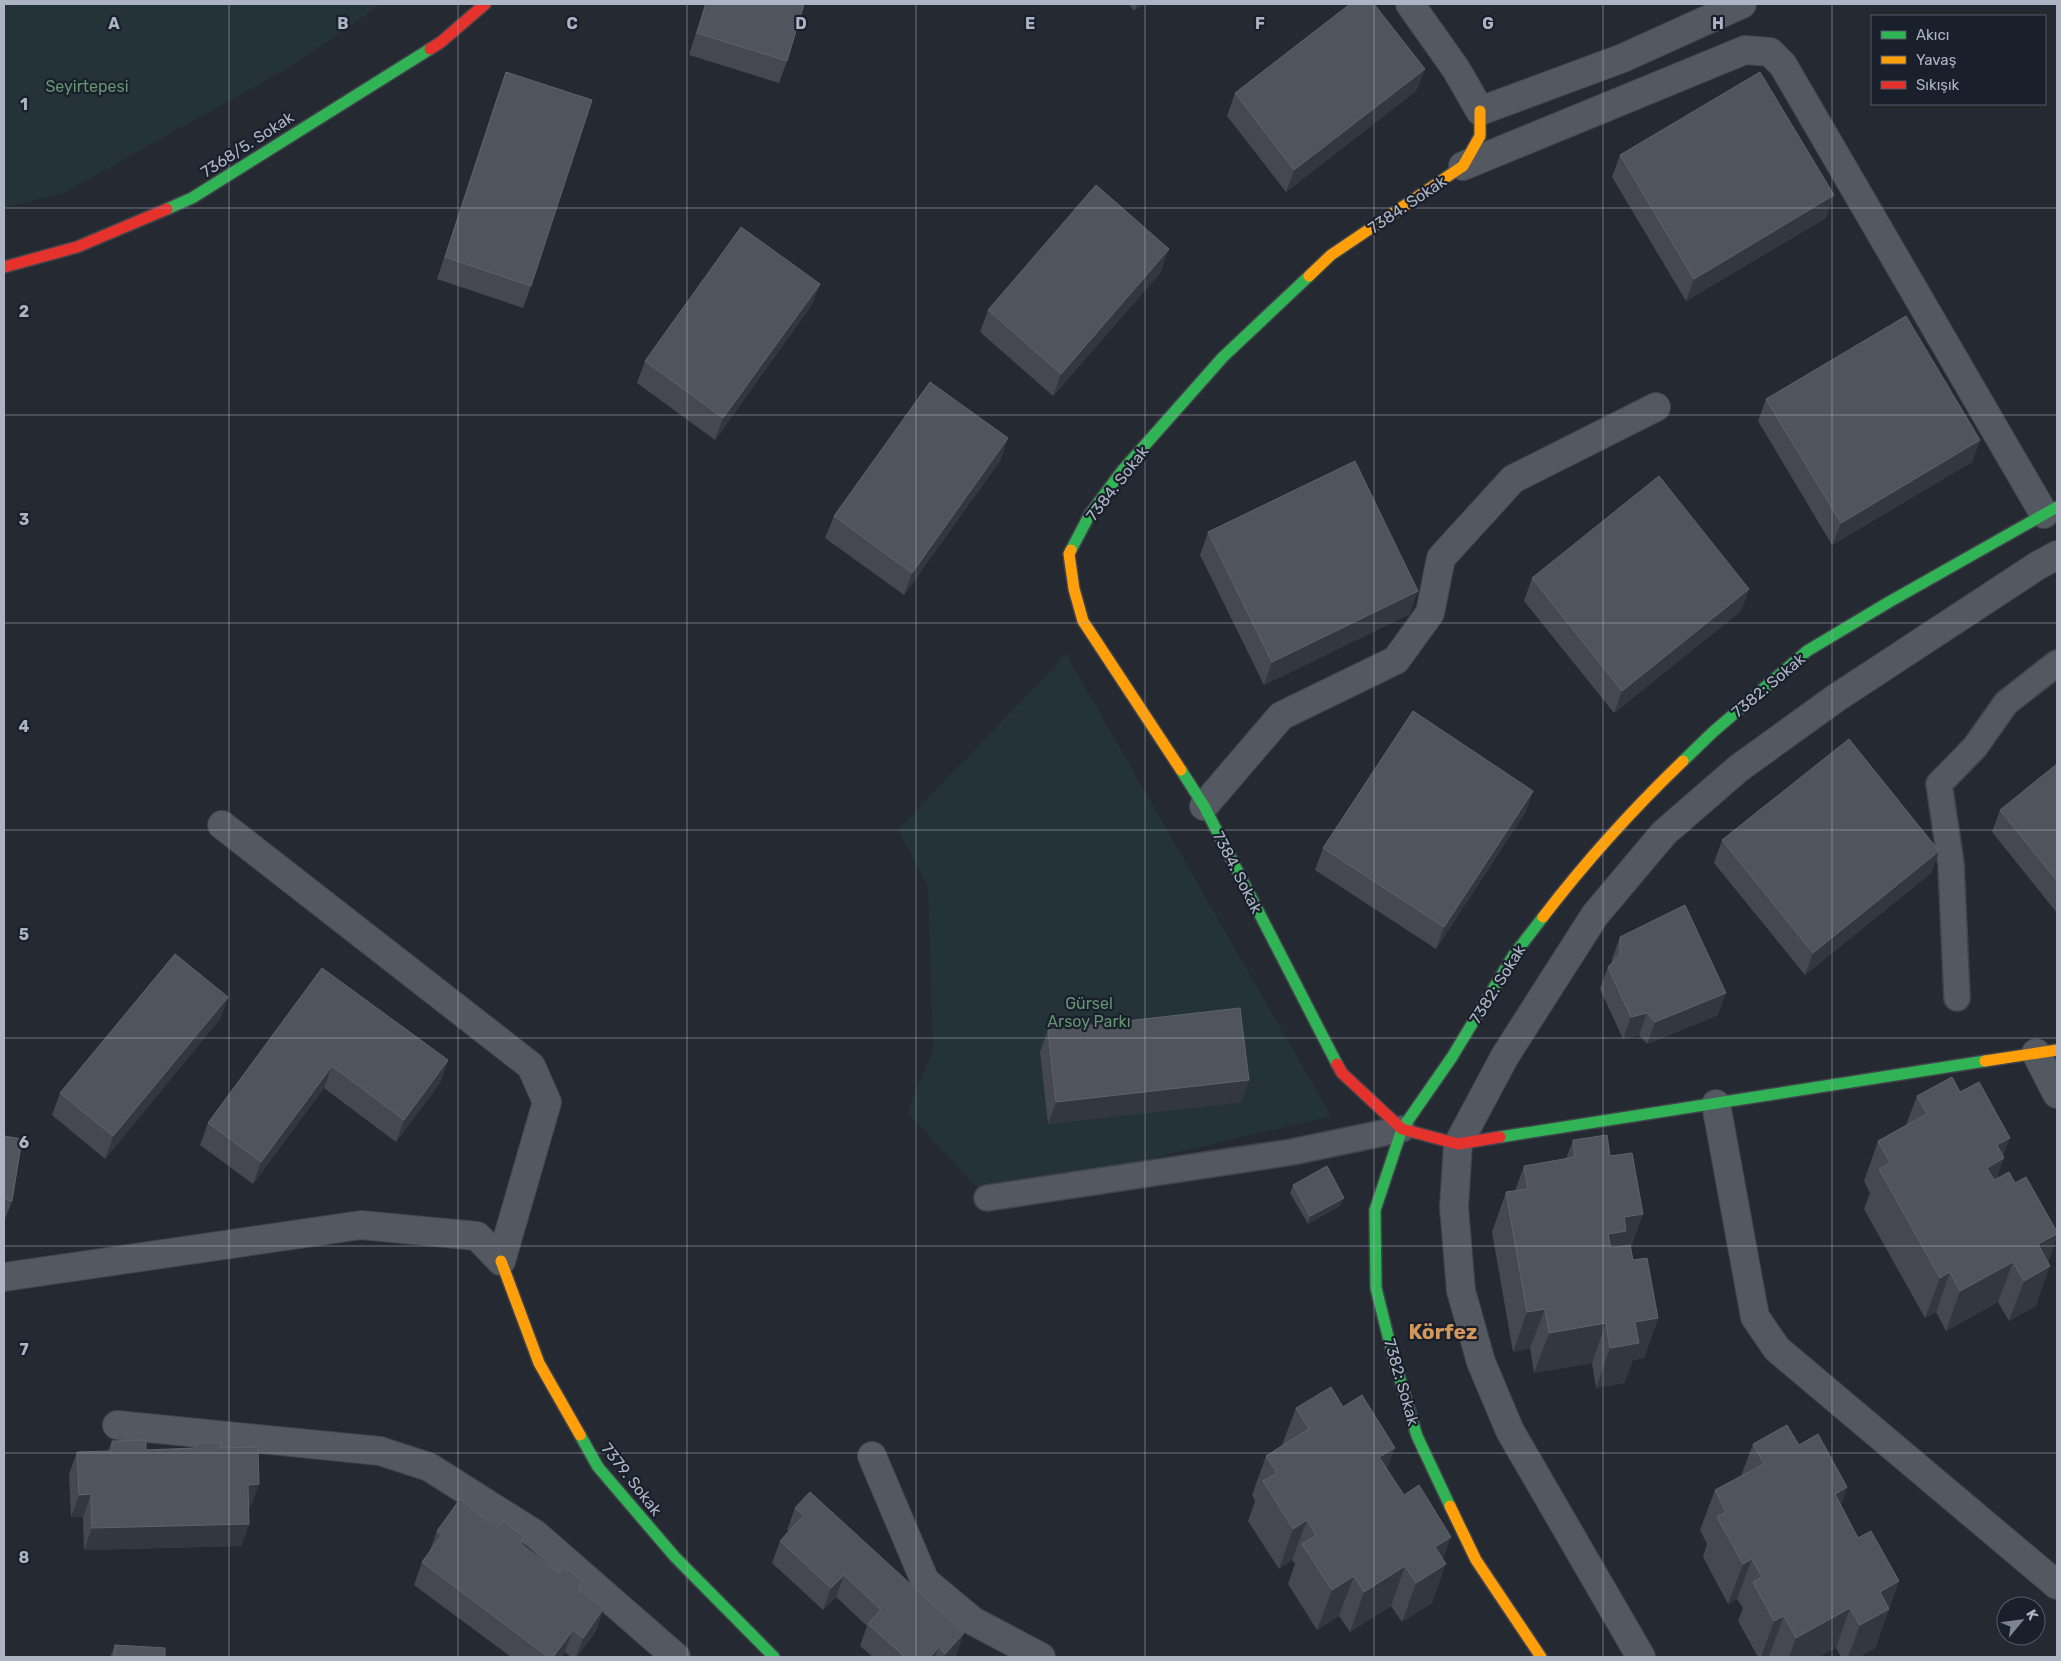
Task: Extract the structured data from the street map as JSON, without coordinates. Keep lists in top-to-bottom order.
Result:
{
  "streets": {
    "street": [
      "7368/5. Sokak",
      "7384. Sokak",
      "7382: Sokak",
      "7379. Sokak"
    ]
  },
  "crossings": [
    ["7384. Sokak", "7382: Sokak"]
  ],
  "districts": ["Körfez"],
  "parks": ["Seyirtepesi", "Gürsel Arsoy Parkı"],
  "legend": ["Akıcı", "Yavaş", "Sıkışık"],
  "north": "top right",
  "grid": {
    "columns": [
      "A",
      "B",
      "C",
      "D",
      "E",
      "F",
      "G",
      "H"
    ],
    "rows": [
      "1",
      "2",
      "3",
      "4",
      "5",
      "6",
      "7",
      "8"
    ]
  }
}
